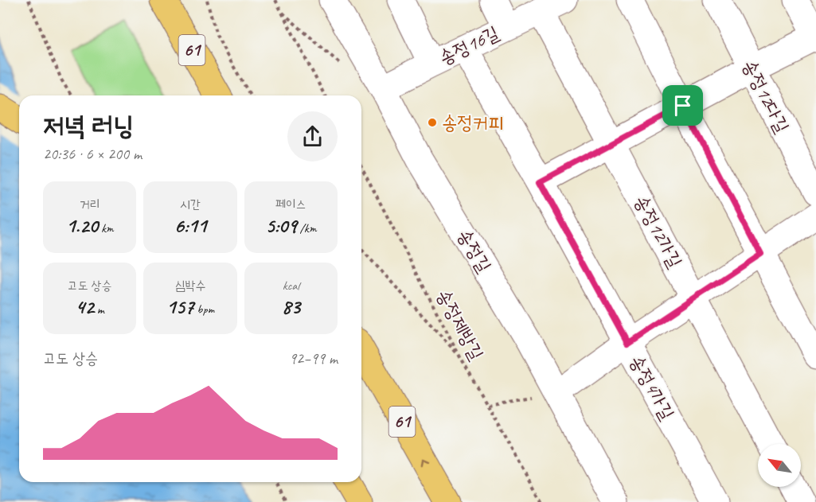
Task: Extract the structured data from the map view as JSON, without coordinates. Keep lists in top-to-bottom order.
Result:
{
  "streets": {
    "highway": ["61"],
    "street": [
      "송정16길",
      "송정12다길",
      "송정12가길",
      "송정길",
      "송정4가길"
    ],
    "path": ["송정제방길"]
  },
  "crossings": [
    ["송정16길", "송정12가길"],
    ["송정16길", "송정길"],
    ["송정16길", "송정4가길"]
  ],
  "places": ["송정커피"],
  "north": "top left",
  "page": {
    "heading": ["저녁 러닝", "20:36 · 6 × 200 m"],
    "stats": [
      ["거리", "1.20 km"],
      ["시간", "6:11"],
      ["페이스", "5:09 /km"],
      ["고도 상승", "42 m"],
      ["심박수", "157 bpm"],
      ["kcal", "83"]
    ],
    "chart": ["고도 상승", "92–99 m"]
  }
}
